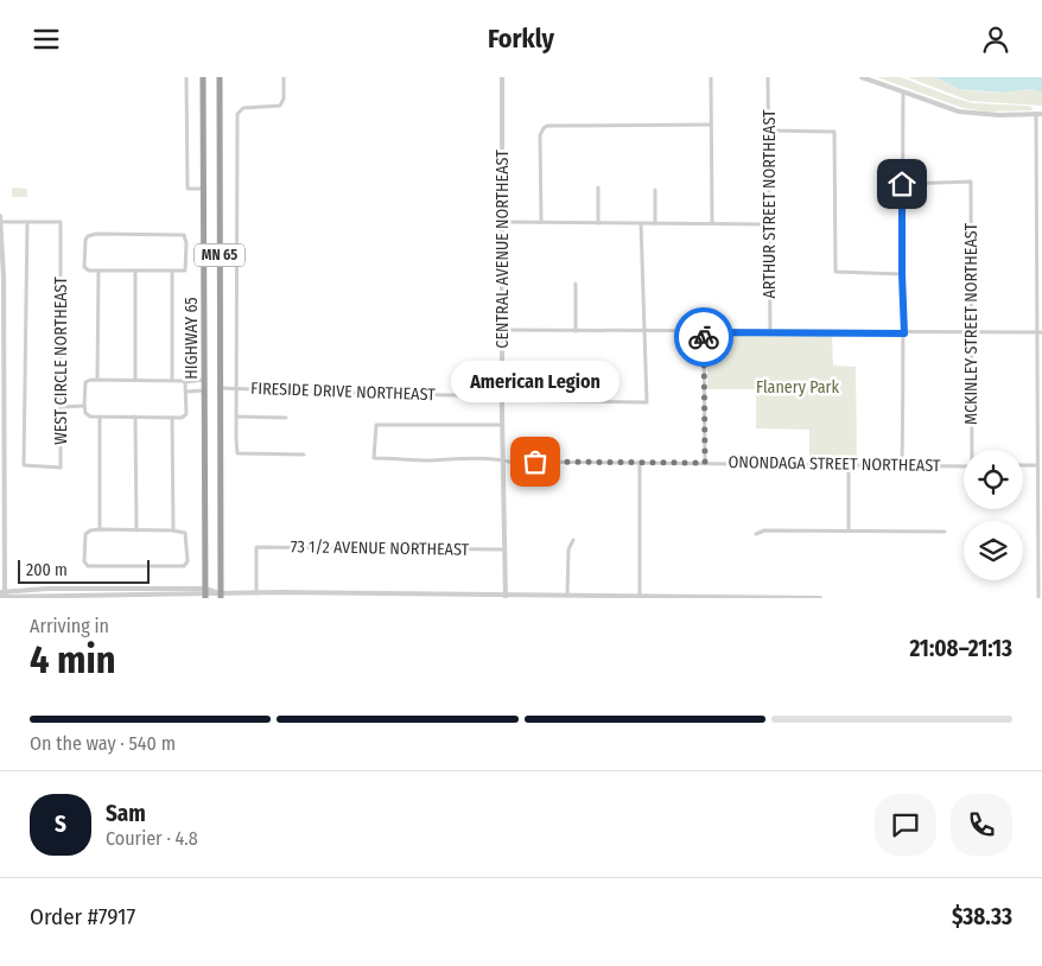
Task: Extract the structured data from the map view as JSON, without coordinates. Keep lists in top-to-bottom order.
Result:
{
  "streets": {
    "highway": ["MN 65", "HIGHWAY 65"],
    "street": [
      "ARTHUR STREET NORTHEAST",
      "CENTRAL AVENUE NORTHEAST",
      "MCKINLEY STREET NORTHEAST",
      "WEST CIRCLE NORTHEAST",
      "FIRESIDE DRIVE NORTHEAST",
      "ONONDAGA STREET NORTHEAST",
      "73 1/2 AVENUE NORTHEAST"
    ]
  },
  "crossings": [
    ["CENTRAL AVENUE NORTHEAST", "FIRESIDE DRIVE NORTHEAST"],
    ["CENTRAL AVENUE NORTHEAST", "ONONDAGA STREET NORTHEAST"],
    ["CENTRAL AVENUE NORTHEAST", "73 1/2 AVENUE NORTHEAST"],
    ["HIGHWAY 65", "FIRESIDE DRIVE NORTHEAST"]
  ],
  "parks": ["Flanery Park"],
  "places": ["American Legion"],
  "scale_bar": "200 m",
  "page": {
    "header": "Forkly",
    "bubble": "American Legion",
    "scale": "200 m",
    "heading": ["4 min", "Arriving in", "21:08–21:13"],
    "panel": [
      "Sam",
      "Courier · 4.8",
      "Order #7917",
      "$38.33"
    ],
    "bar": "On the way · 540 m",
    "round": "S"
  }
}
